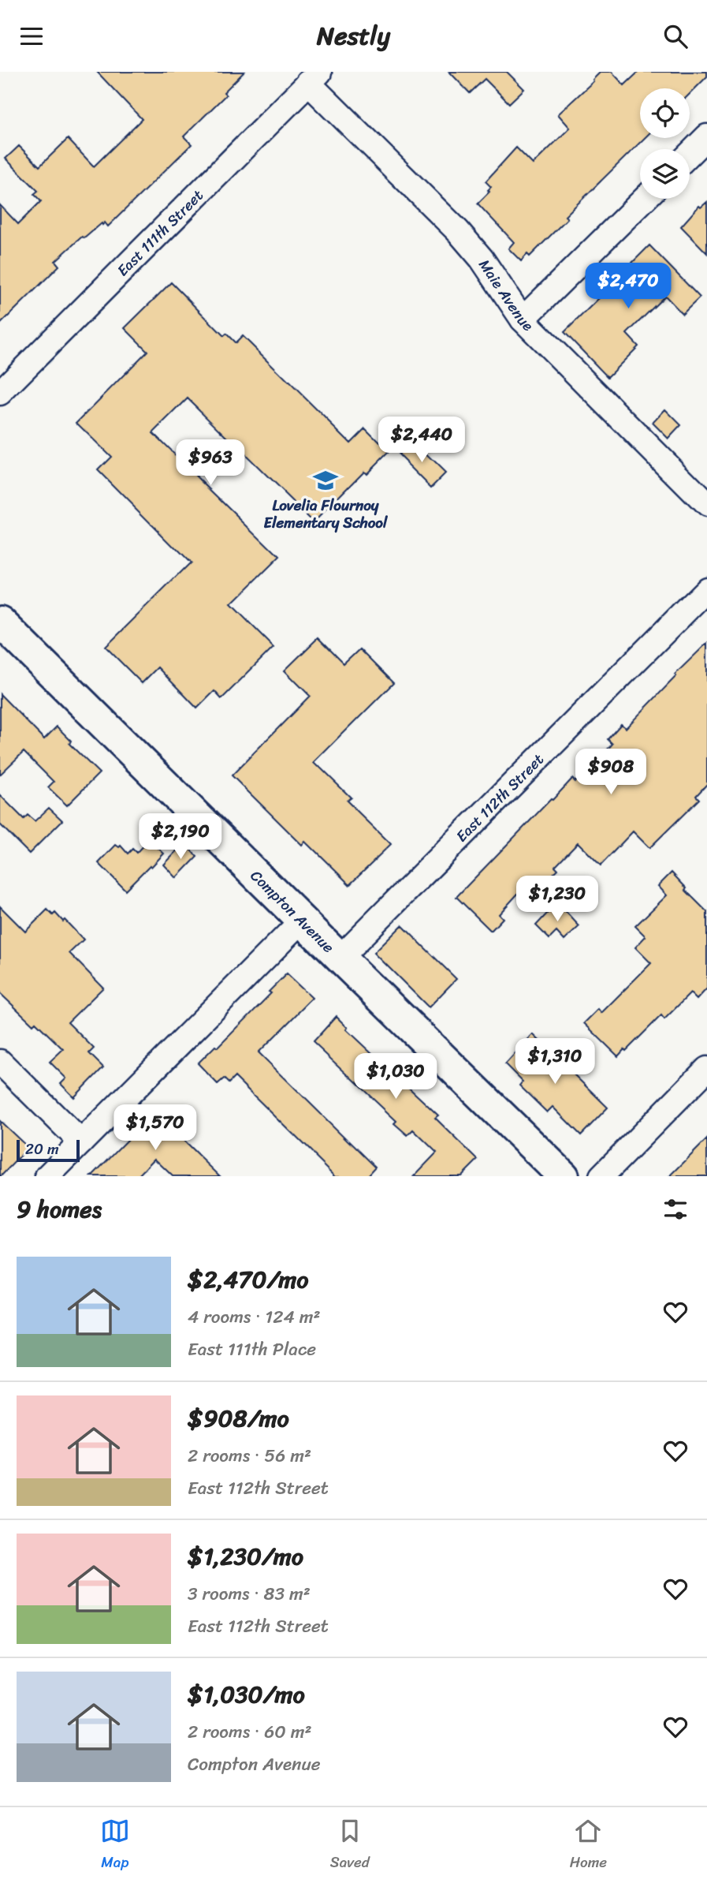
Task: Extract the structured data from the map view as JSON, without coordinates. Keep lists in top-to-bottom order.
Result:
{
  "streets": {
    "main road": ["Compton Avenue"],
    "street": ["East 111th Street", "Maie Avenue", "East 112th Street"]
  },
  "crossings": [
    ["East 111th Street", "Maie Avenue"],
    ["East 112th Street", "Compton Avenue"]
  ],
  "places": {
    "school or university": ["Lovelia Flournoy Elementary School"]
  },
  "scale_bar": "20 m",
  "page": {
    "header": "Nestly",
    "price": [
      "$2,470",
      "$2,440",
      "$963",
      "$908",
      "$2,190",
      "$1,230",
      "$1,310",
      "$1,030",
      "$1,570"
    ],
    "scale": "20 m",
    "heading": "9 homes",
    "list": [
      {
        "name": "$2,470/mo",
        "note": "4 rooms · 124 m² · East 111th Place"
      },
      {
        "name": "$908/mo",
        "note": "2 rooms · 56 m² · East 112th Street"
      },
      {
        "name": "$1,230/mo",
        "note": "3 rooms · 83 m² · East 112th Street"
      },
      {
        "name": "$1,030/mo",
        "note": "2 rooms · 60 m² · Compton Avenue"
      }
    ],
    "tabs": ["Map", "Saved", "Home"]
  }
}
